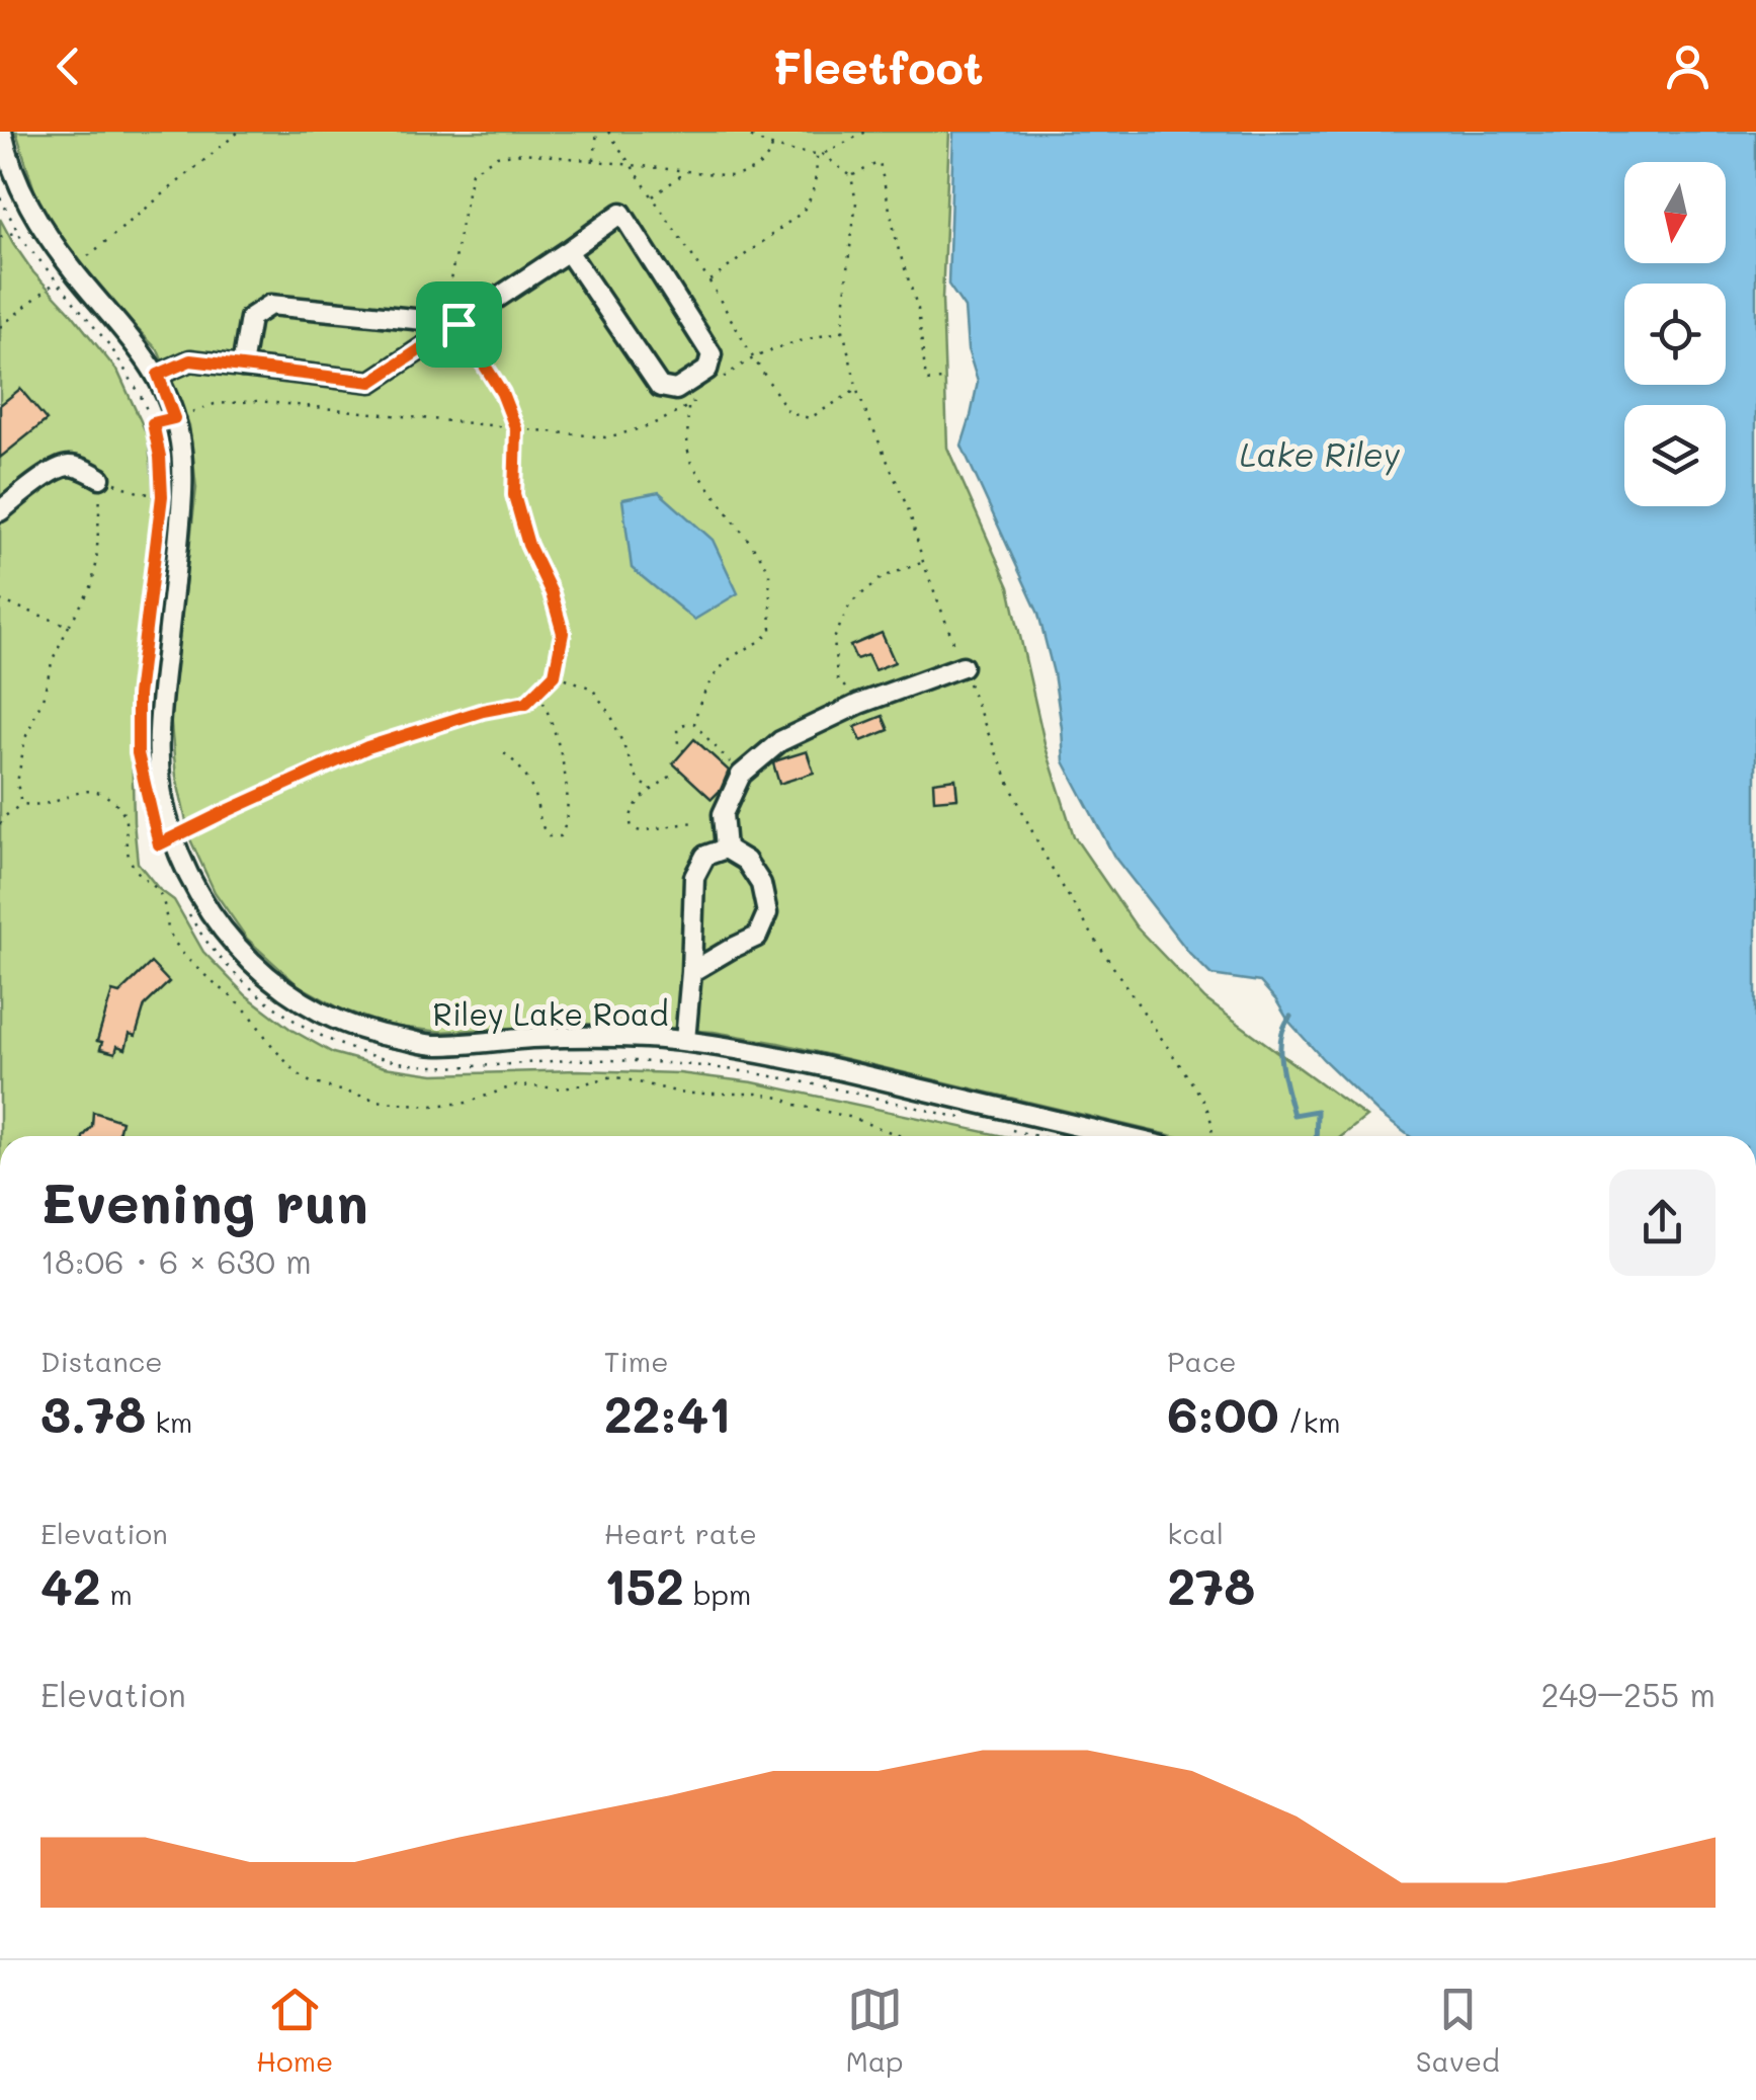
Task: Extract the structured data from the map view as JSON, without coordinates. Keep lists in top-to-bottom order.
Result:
{
  "streets": {
    "street": ["Riley Lake Road"]
  },
  "water": ["Lake Riley"],
  "north": "bottom",
  "page": {
    "header": "Fleetfoot",
    "heading": ["Evening run", "18:06 · 6 × 630 m"],
    "stats": [
      ["Distance", "3.78 km"],
      ["Time", "22:41"],
      ["Pace", "6:00 /km"],
      ["Elevation", "42 m"],
      ["Heart rate", "152 bpm"],
      ["kcal", "278"]
    ],
    "chart": ["Elevation", "249–255 m"],
    "tabs": ["Home", "Map", "Saved"]
  }
}
